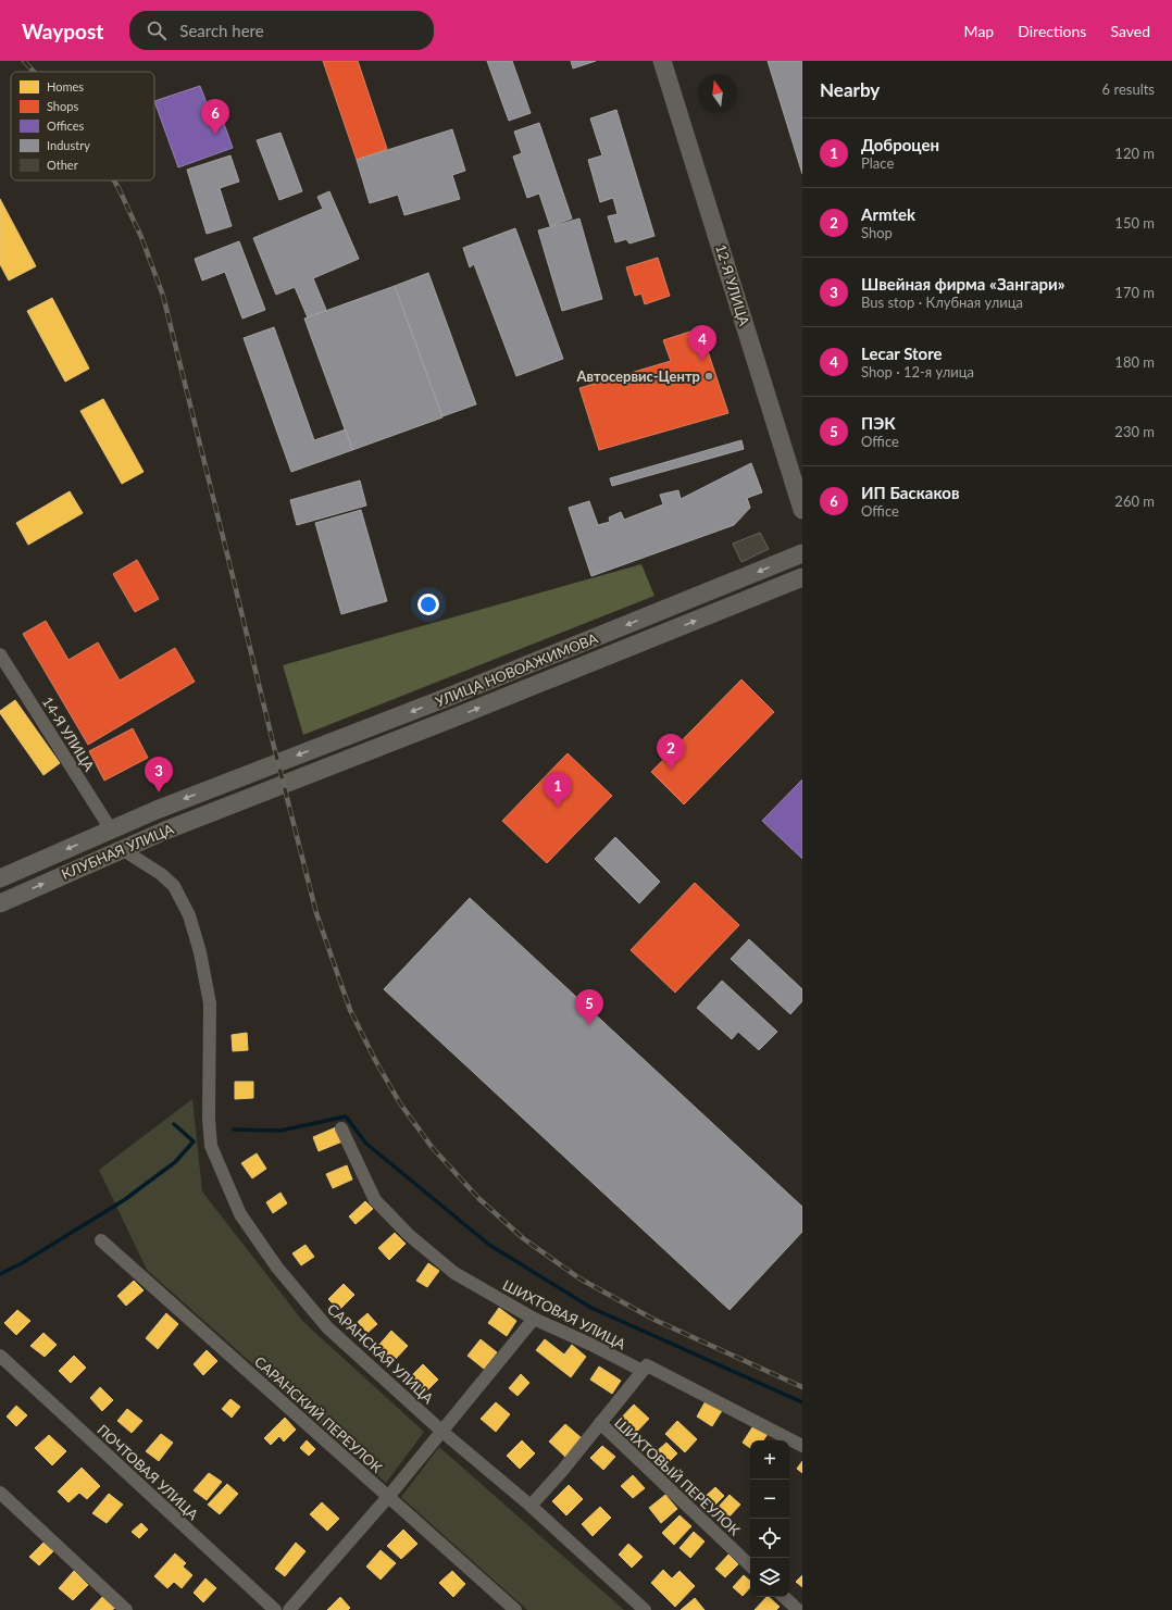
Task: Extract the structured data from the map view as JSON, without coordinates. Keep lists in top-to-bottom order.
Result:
{
  "streets": {
    "main road": ["12-Я УЛИЦА", "УЛИЦА НОВОАЖИМОВА", "КЛУБНАЯ УЛИЦА"],
    "street": [
      "14-Я УЛИЦА",
      "ШИХТОВАЯ УЛИЦА",
      "САРАНСКАЯ УЛИЦА",
      "САРАНСКИЙ ПЕРЕУЛОК",
      "ПОЧТОВАЯ УЛИЦА",
      "ШИХТОВЫЙ ПЕРЕУЛОК"
    ]
  },
  "crossings": [
    ["УЛИЦА НОВОАЖИМОВА", "КЛУБНАЯ УЛИЦА"],
    ["14-Я УЛИЦА", "КЛУБНАЯ УЛИЦА"],
    ["КЛУБНАЯ УЛИЦА", "САРАНСКАЯ УЛИЦА"],
    ["ШИХТОВАЯ УЛИЦА", "ШИХТОВЫЙ ПЕРЕУЛОК"],
    ["САРАНСКАЯ УЛИЦА", "ШИХТОВЫЙ ПЕРЕУЛОК"]
  ],
  "places": ["Автосервис-Центр"],
  "legend": [
    "Homes",
    "Shops",
    "Offices",
    "Industry",
    "Other"
  ],
  "north": "top",
  "page": {
    "header": "Waypost",
    "search": "Search here",
    "nav": ["Map", "Directions", "Saved"],
    "heading": ["Nearby", "6 results"],
    "pins": [
      "6",
      "4",
      "2",
      "3",
      "1",
      "5"
    ],
    "list": [
      {
        "mark": "1",
        "name": "Доброцен",
        "note": "Place",
        "value": "120 m"
      },
      {
        "mark": "2",
        "name": "Armtek",
        "note": "Shop",
        "value": "150 m"
      },
      {
        "mark": "3",
        "name": "Швейная фирма «Зангари»",
        "note": "Bus stop · Клубная улица",
        "value": "170 m"
      },
      {
        "mark": "4",
        "name": "Lecar Store",
        "note": "Shop · 12-я улица",
        "value": "180 m"
      },
      {
        "mark": "5",
        "name": "ПЭК",
        "note": "Office",
        "value": "230 m"
      },
      {
        "mark": "6",
        "name": "ИП Баскаков",
        "note": "Office",
        "value": "260 m"
      }
    ],
    "map_buttons": ["+", "−"]
  }
}
